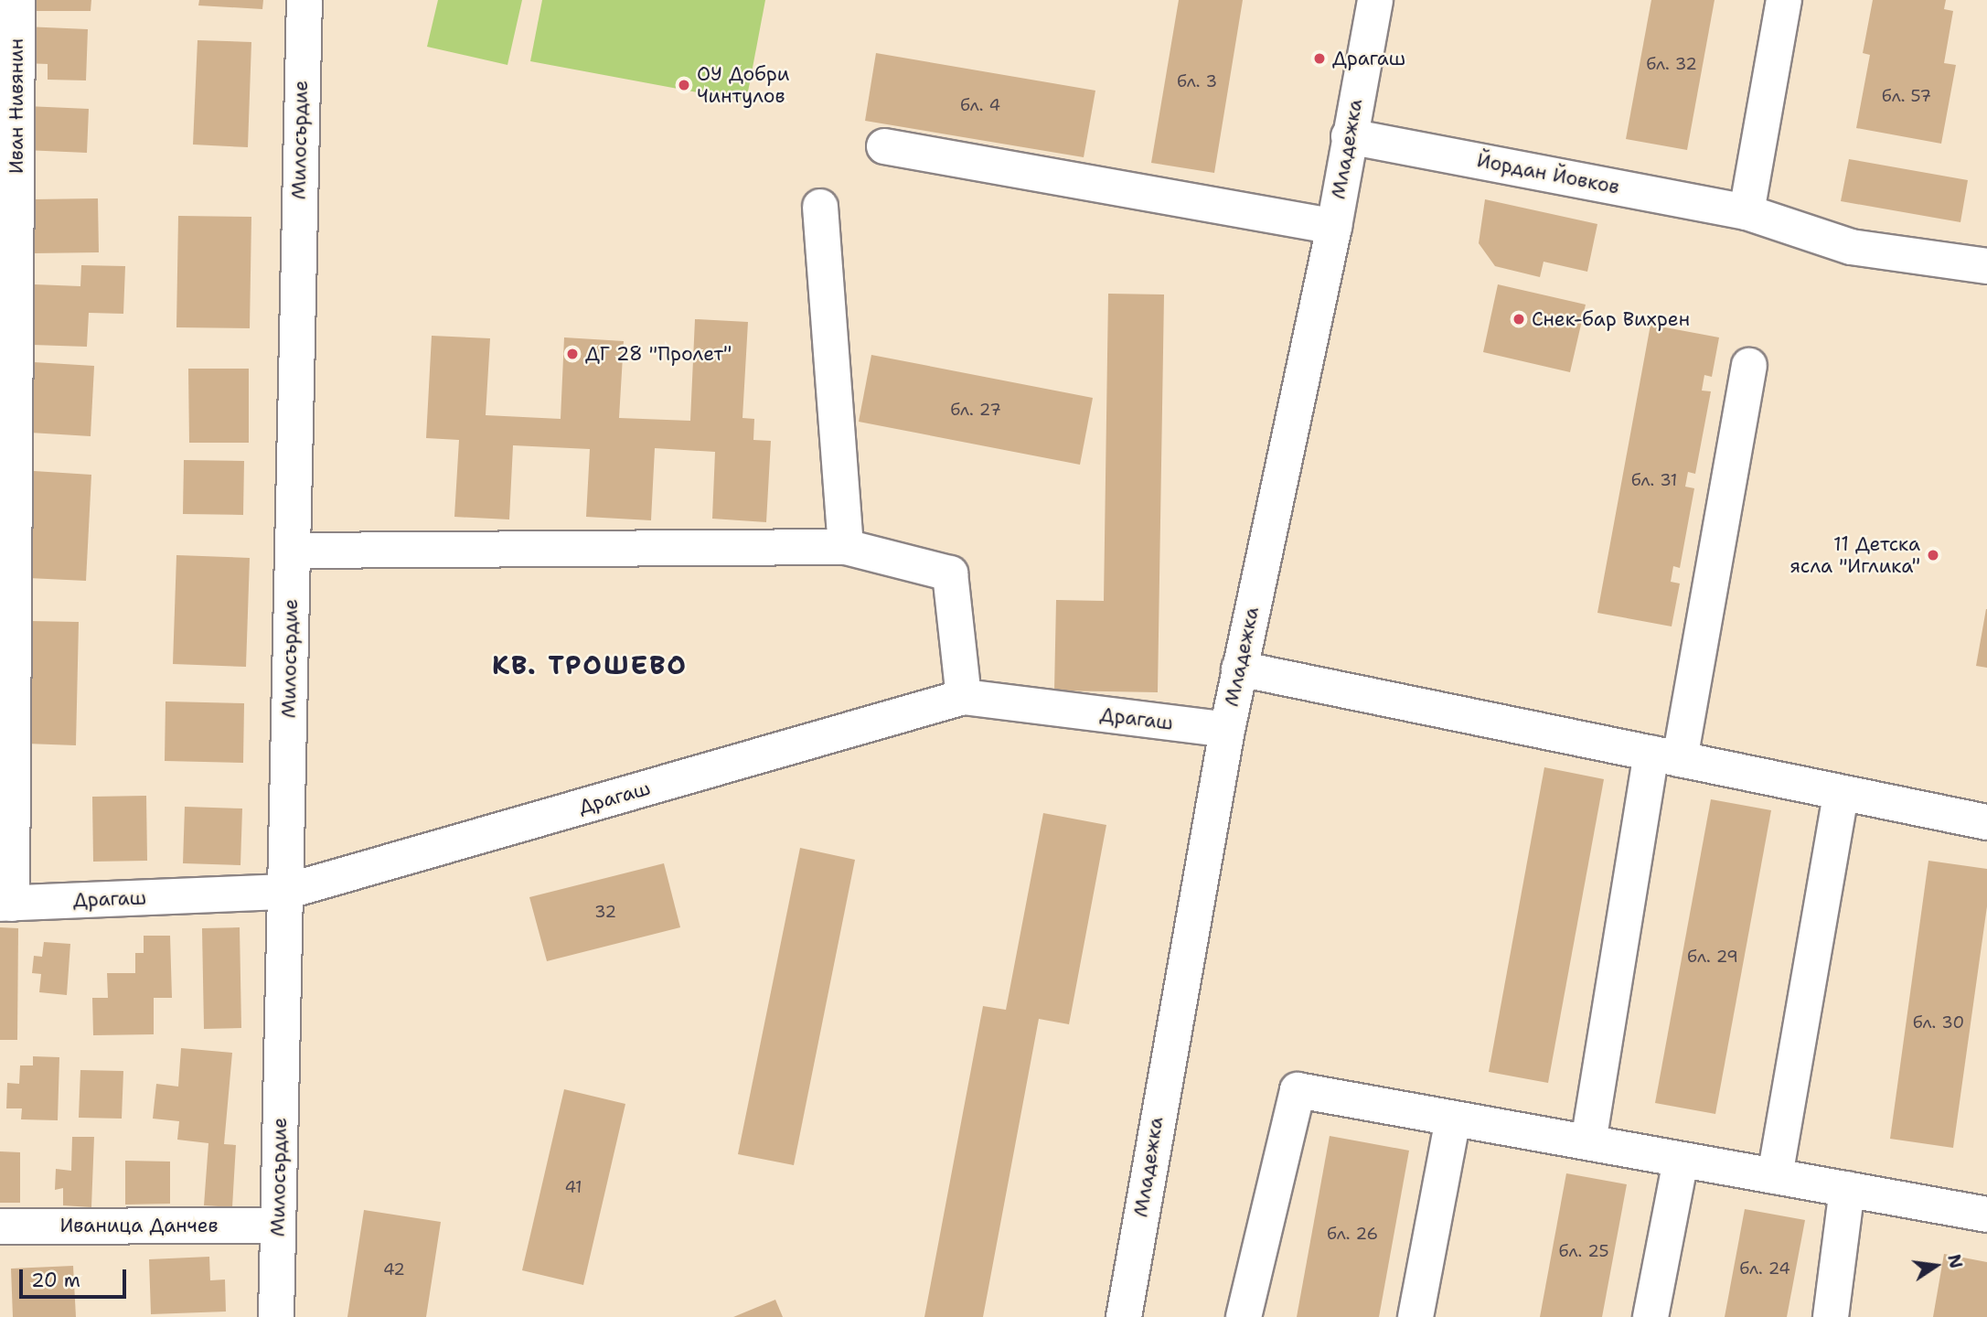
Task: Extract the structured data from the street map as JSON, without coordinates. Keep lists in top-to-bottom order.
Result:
{
  "streets": {
    "street": [
      "Иван Нивянин",
      "Милосърдие",
      "Младежка",
      "Йордан Йовков",
      "Драгаш",
      "Иваница Данчев"
    ]
  },
  "crossings": [
    ["Иван Нивянин", "Драгаш"],
    ["Милосърдие", "Драгаш"],
    ["Милосърдие", "Иваница Данчев"],
    ["Младежка", "Йордан Йовков"],
    ["Младежка", "Драгаш"]
  ],
  "districts": ["КВ. ТРОШЕВО"],
  "places": [
    "Драгаш",
    "ОУ Добри Чинтулов",
    "Снек-бар Вихрен",
    "ДГ 28 \"Пролет\"",
    "11 Детска ясла \"Иглика\""
  ],
  "house_numbers": [
    "бл. 32",
    "бл. 3",
    "бл. 57",
    "бл. 4",
    "бл. 27",
    "бл. 31",
    "32",
    "бл. 29",
    "бл. 30",
    "41",
    "бл. 26",
    "бл. 25",
    "бл. 24",
    "42"
  ],
  "scale_bar": "20 m",
  "north": "right"
}
